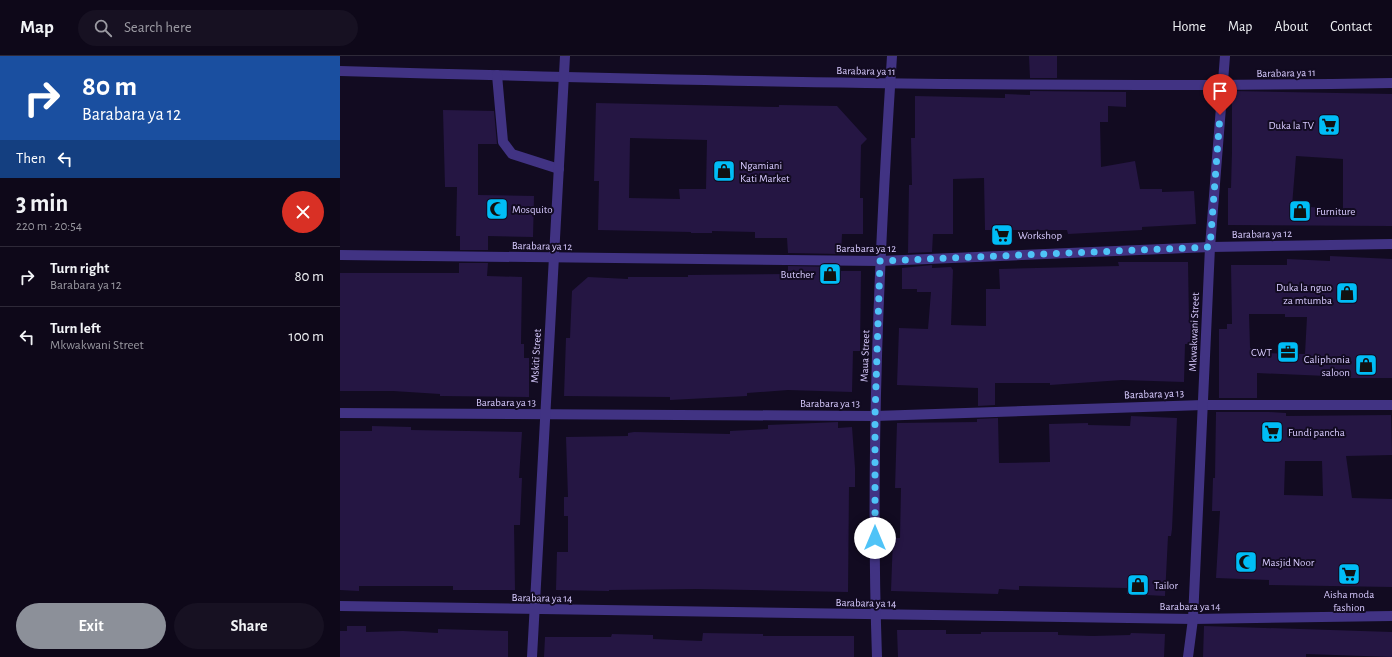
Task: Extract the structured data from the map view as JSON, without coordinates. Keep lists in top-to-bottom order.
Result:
{
  "streets": {
    "street": [
      "Barabara ya 11",
      "Barabara ya 12",
      "Mkwakwani Street",
      "Mskiti Street",
      "Maua Street",
      "Barabara ya 13",
      "Barabara ya 14"
    ]
  },
  "crossings": [
    ["Barabara ya 11", "Mkwakwani Street"],
    ["Barabara ya 11", "Mskiti Street"],
    ["Barabara ya 11", "Maua Street"],
    ["Barabara ya 12", "Mkwakwani Street"],
    ["Barabara ya 12", "Mskiti Street"],
    ["Barabara ya 12", "Maua Street"],
    ["Mkwakwani Street", "Barabara ya 13"],
    ["Mkwakwani Street", "Barabara ya 14"],
    ["Mskiti Street", "Barabara ya 13"],
    ["Mskiti Street", "Barabara ya 14"],
    ["Maua Street", "Barabara ya 13"],
    ["Maua Street", "Barabara ya 14"]
  ],
  "places": {
    "supermarket": [
      "Duka la TV",
      "Workshop",
      "Fundi pancha",
      "Aisha moda fashion"
    ],
    "shop": [
      "Ngamiani Kati Market",
      "Furniture",
      "Butcher",
      "Duka la nguo za mtumba",
      "Caliphonia saloon",
      "Tailor"
    ],
    "mosque": ["Mosquito", "Masjid Noor"],
    "office": ["CWT"]
  },
  "page": {
    "header": "Map",
    "search": "Search here",
    "nav": [
      "Home",
      "Map",
      "About",
      "Contact"
    ],
    "turn": ["80 m", "Barabara ya 12"],
    "then": "Then",
    "heading": ["3 min", "220 m · 20:54"],
    "list": [
      {
        "name": "Turn right",
        "note": "Barabara ya 12",
        "value": "80 m"
      },
      {
        "name": "Turn left",
        "note": "Mkwakwani Street",
        "value": "100 m"
      }
    ],
    "buttons": ["Exit", "Share"]
  }
}
